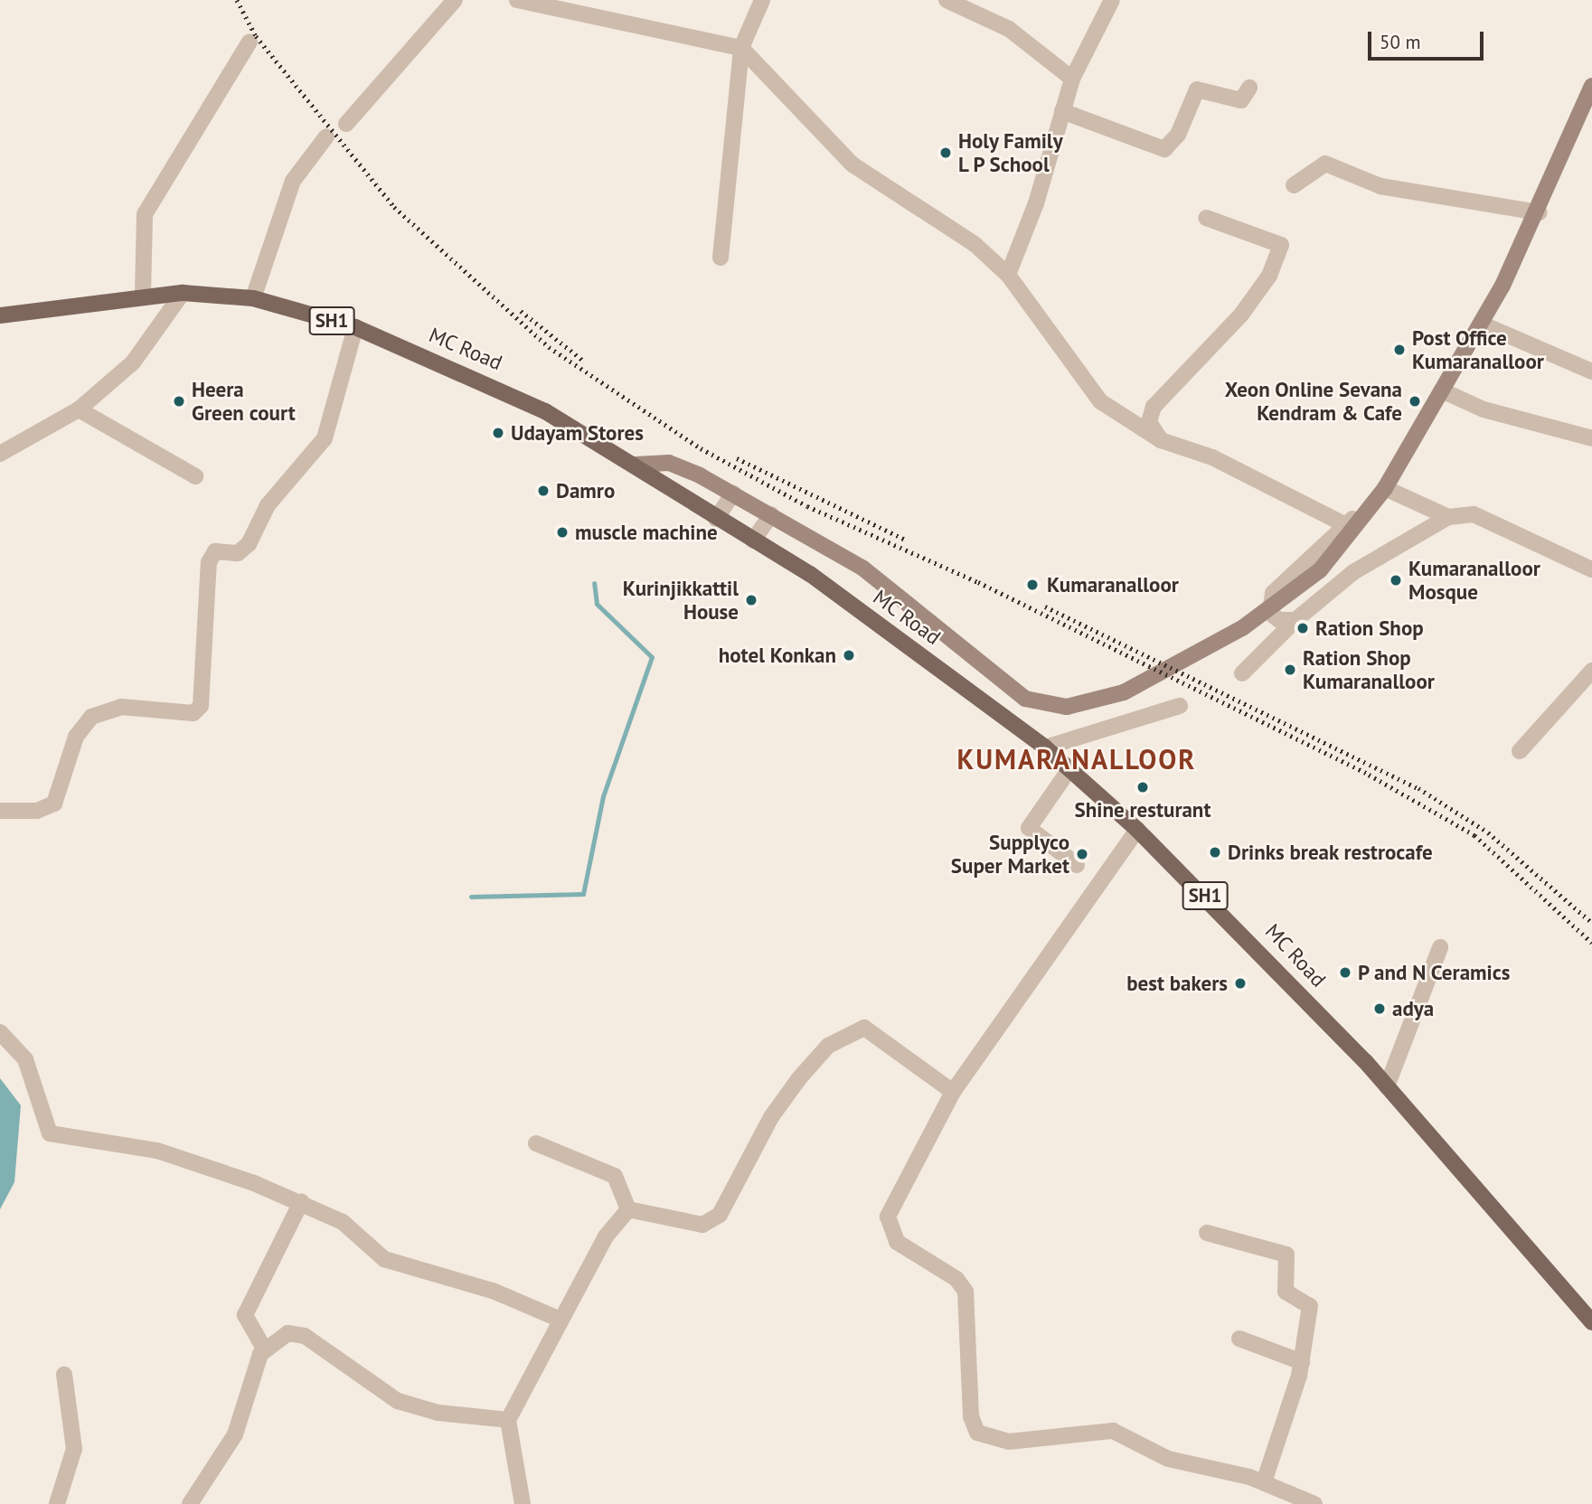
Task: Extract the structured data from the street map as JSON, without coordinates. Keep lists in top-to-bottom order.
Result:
{
  "streets": {
    "main road": ["SH1", "MC Road"]
  },
  "districts": ["KUMARANALLOOR"],
  "places": [
    "Holy Family L P School",
    "Post Office Kumaranalloor",
    "Heera Green court",
    "Xeon Online Sevana Kendram & Cafe",
    "Udayam Stores",
    "Damro",
    "muscle machine",
    "Kumaranalloor Mosque",
    "Kumaranalloor",
    "Kurinjikkattil House",
    "Ration Shop",
    "hotel Konkan",
    "Ration Shop Kumaranalloor",
    "Shine resturant",
    "Drinks break restrocafe",
    "Supplyco Super Market",
    "P and N Ceramics",
    "best bakers",
    "adya"
  ],
  "scale_bar": "50 m"
}
